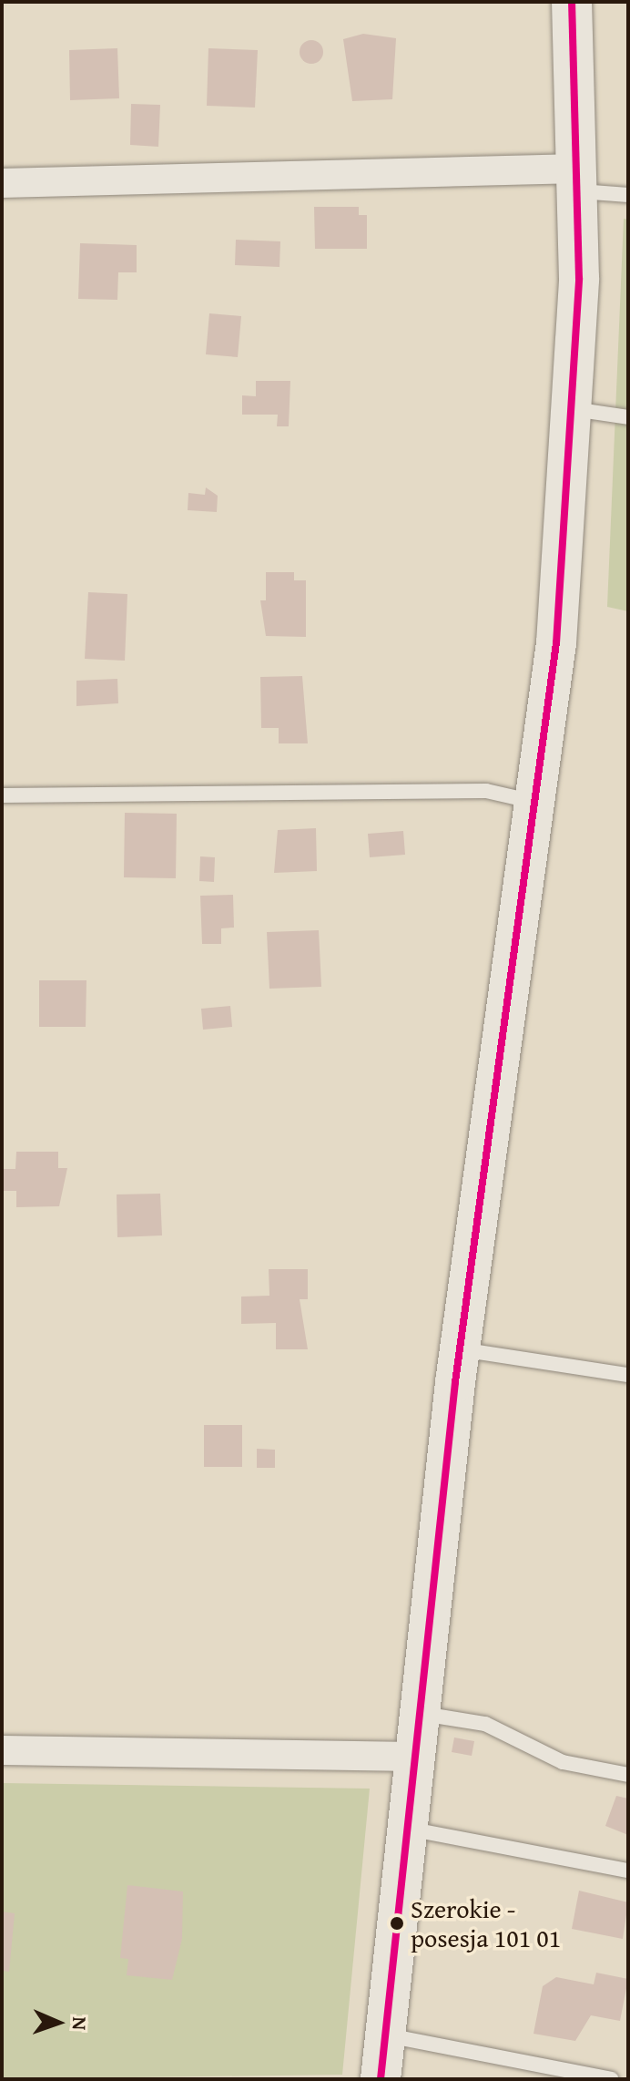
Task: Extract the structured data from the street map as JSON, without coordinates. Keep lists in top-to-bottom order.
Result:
{
  "places": ["Szerokie - posesja 101 01"],
  "north": "right"
}
